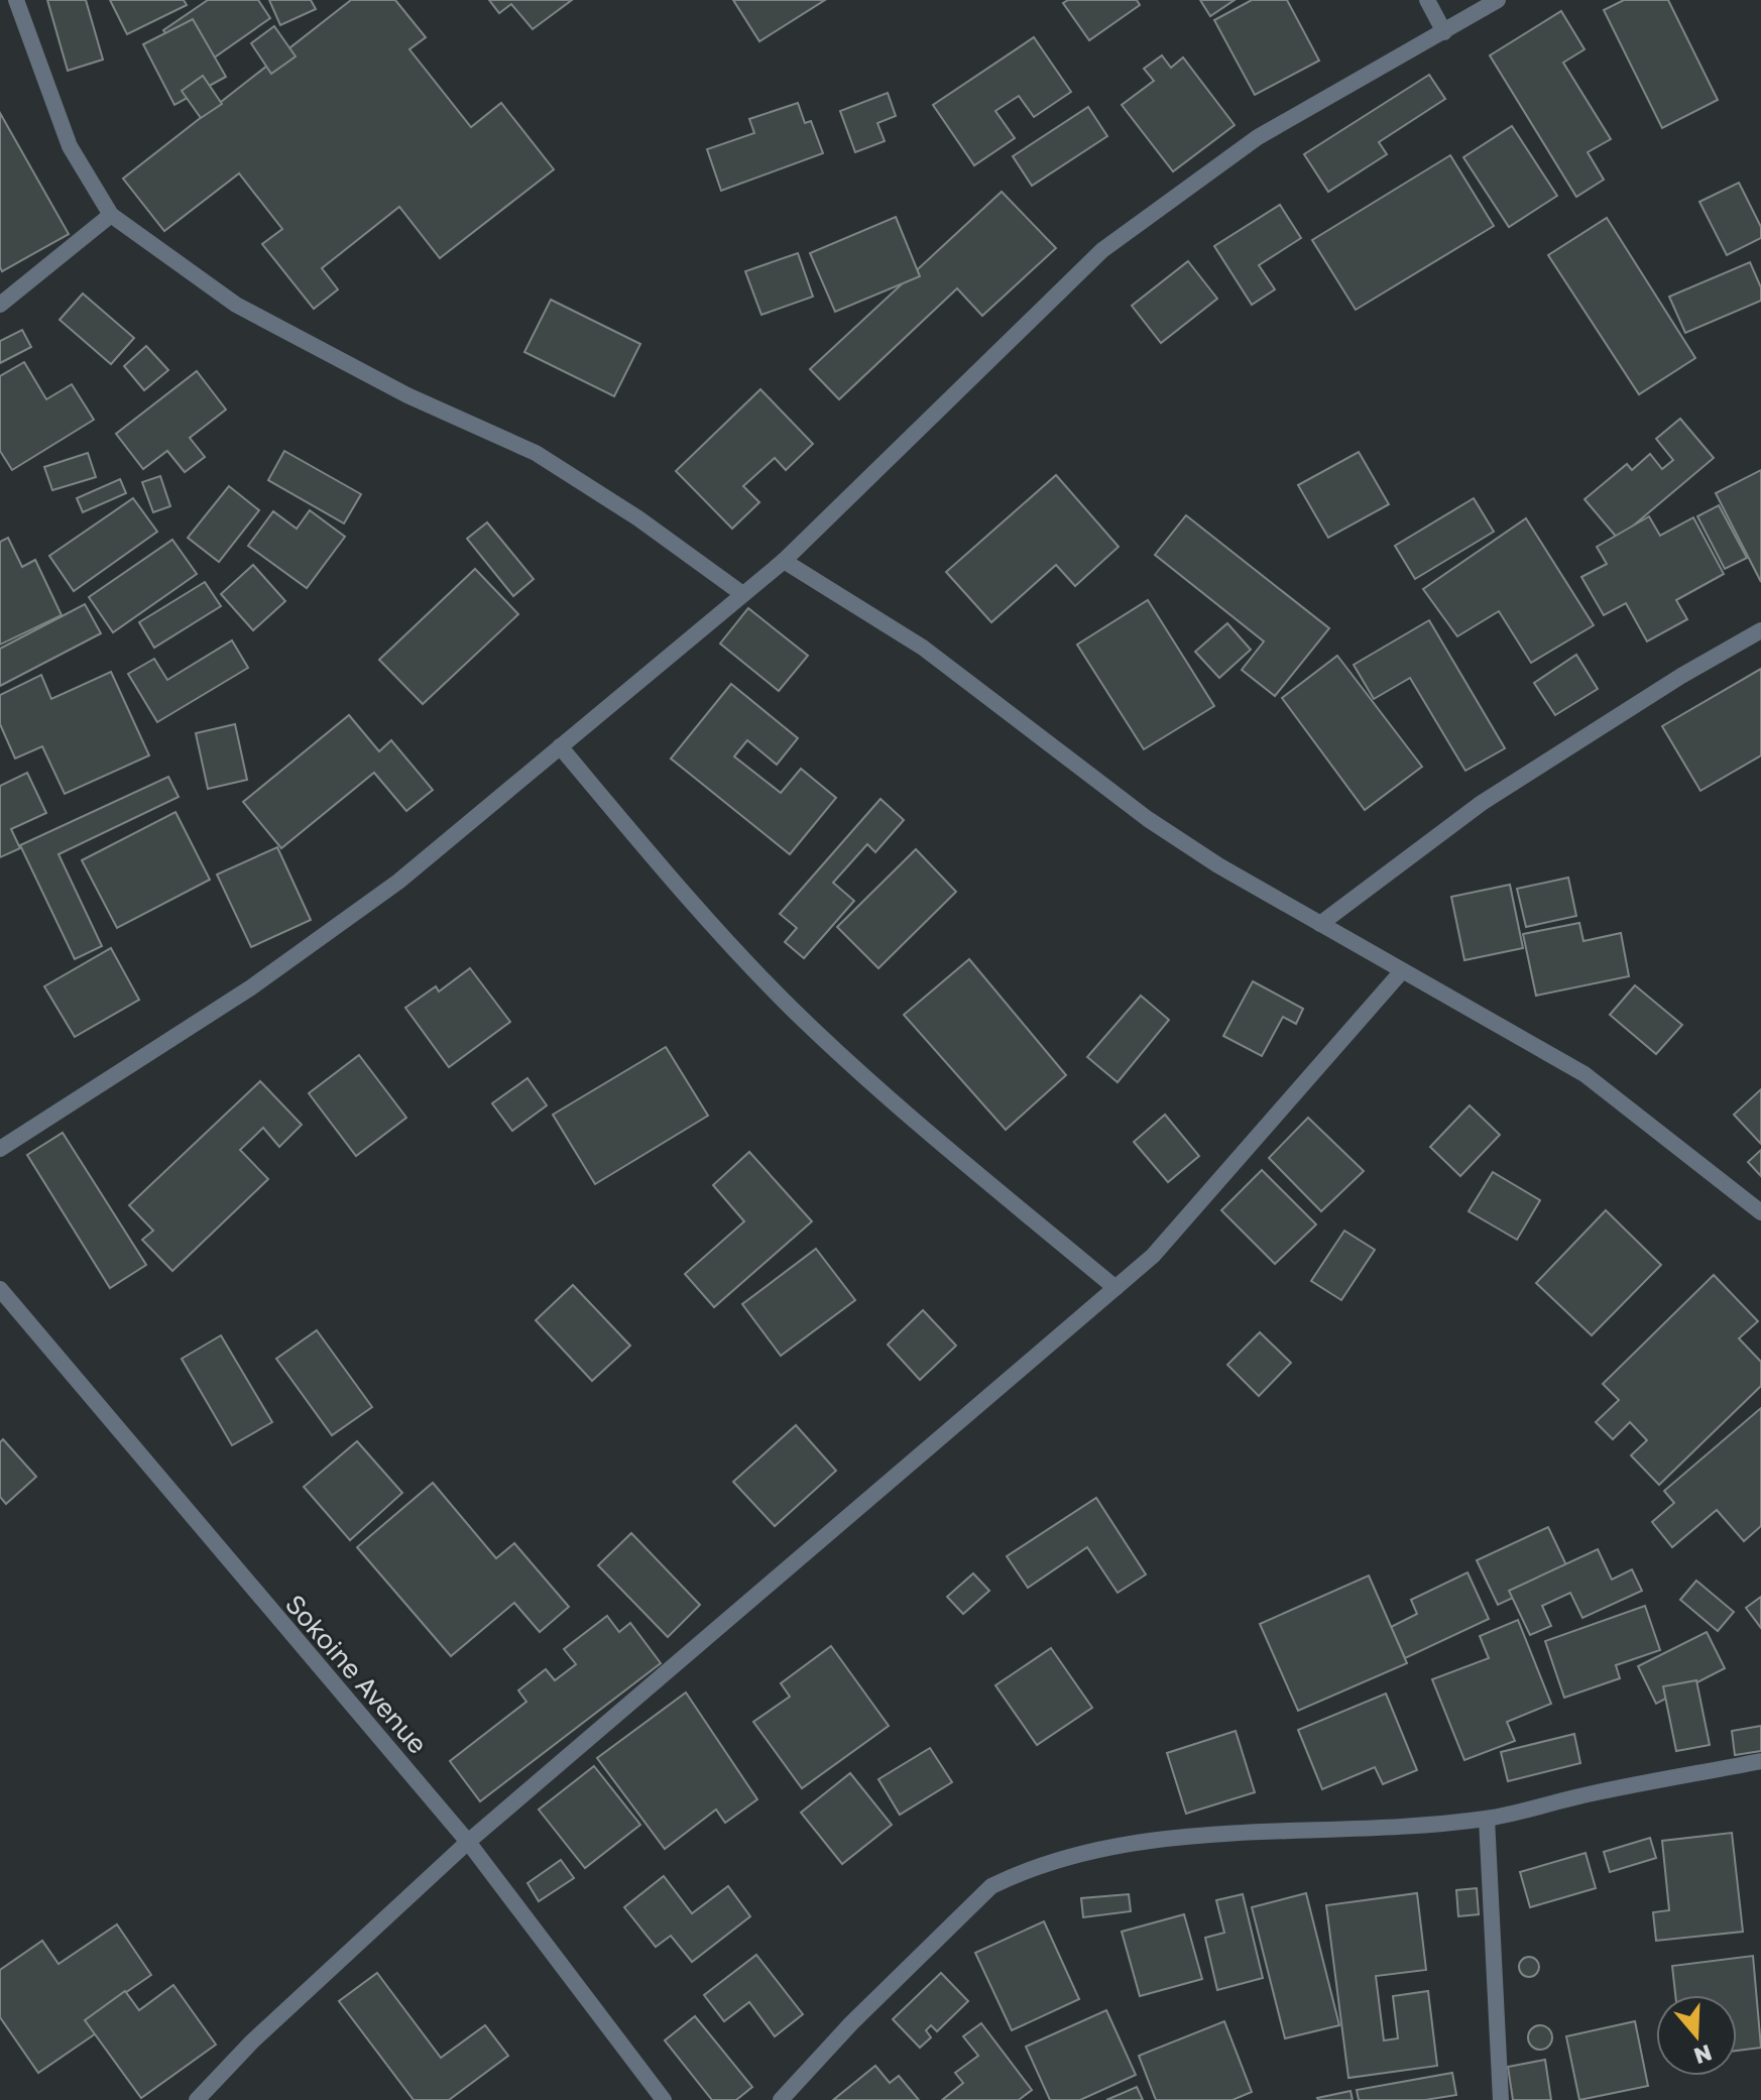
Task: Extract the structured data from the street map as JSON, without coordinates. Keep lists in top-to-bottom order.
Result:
{
  "streets": {
    "street": ["Sokoine Avenue"]
  },
  "north": "bottom"
}
